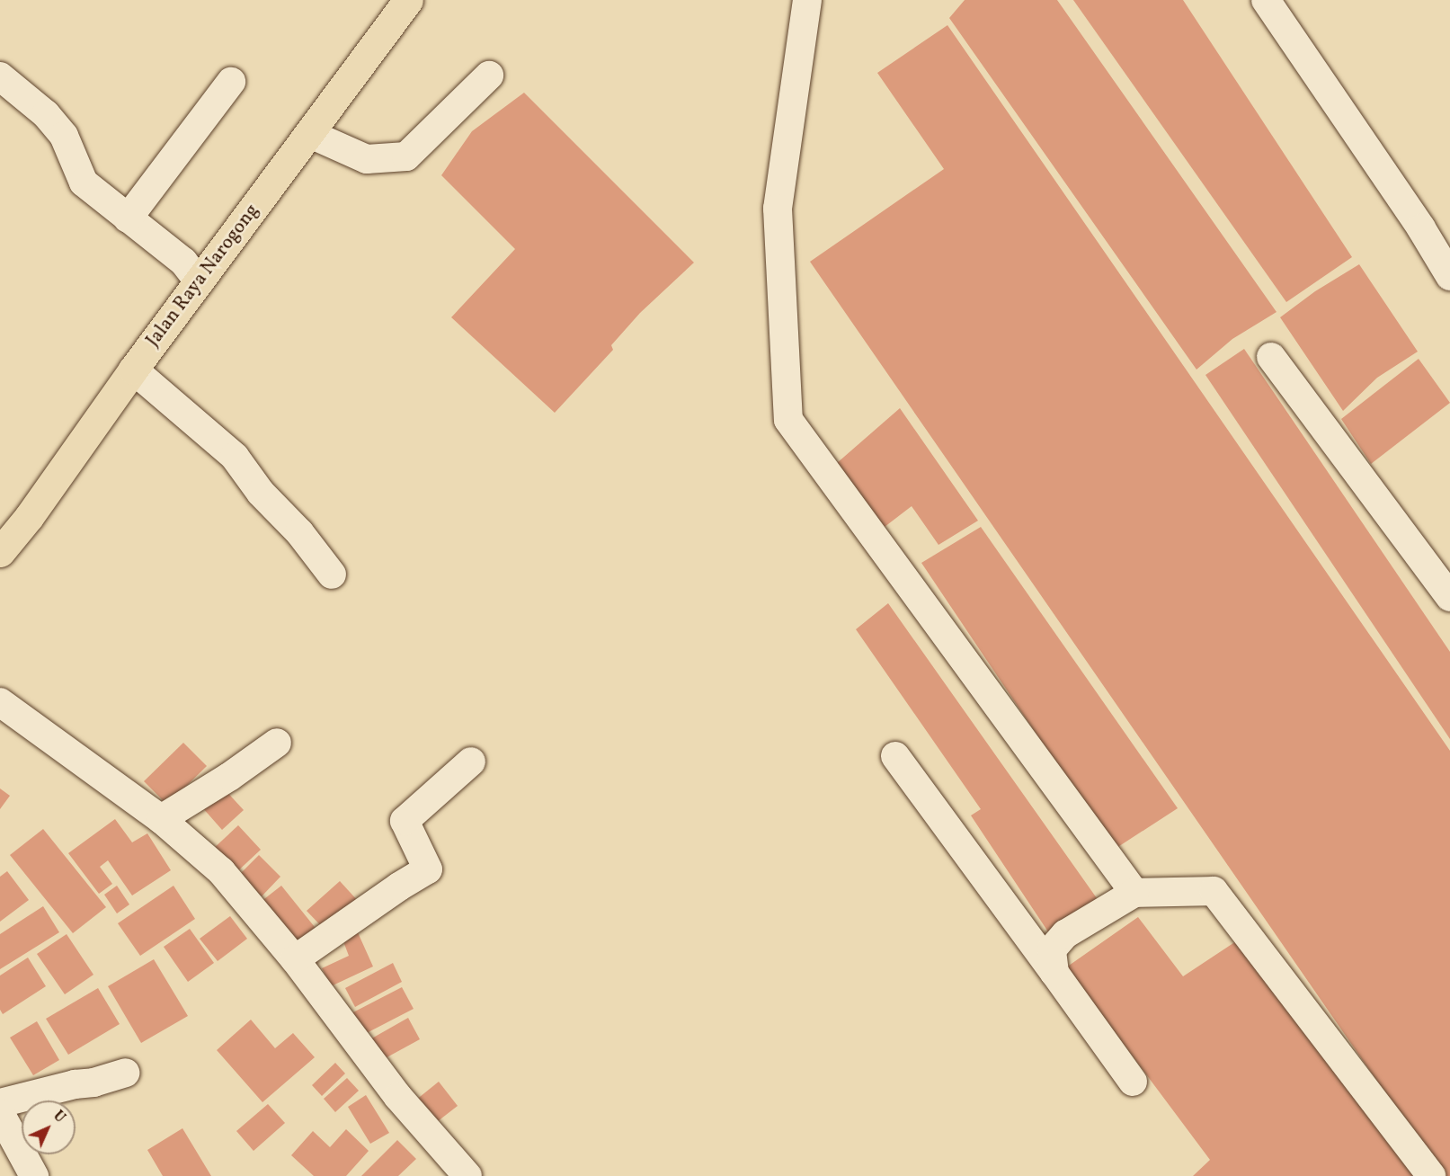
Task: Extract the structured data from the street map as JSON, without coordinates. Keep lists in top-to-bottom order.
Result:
{
  "streets": {
    "main road": ["Jalan Raya Narogong"]
  },
  "north": "top right"
}
